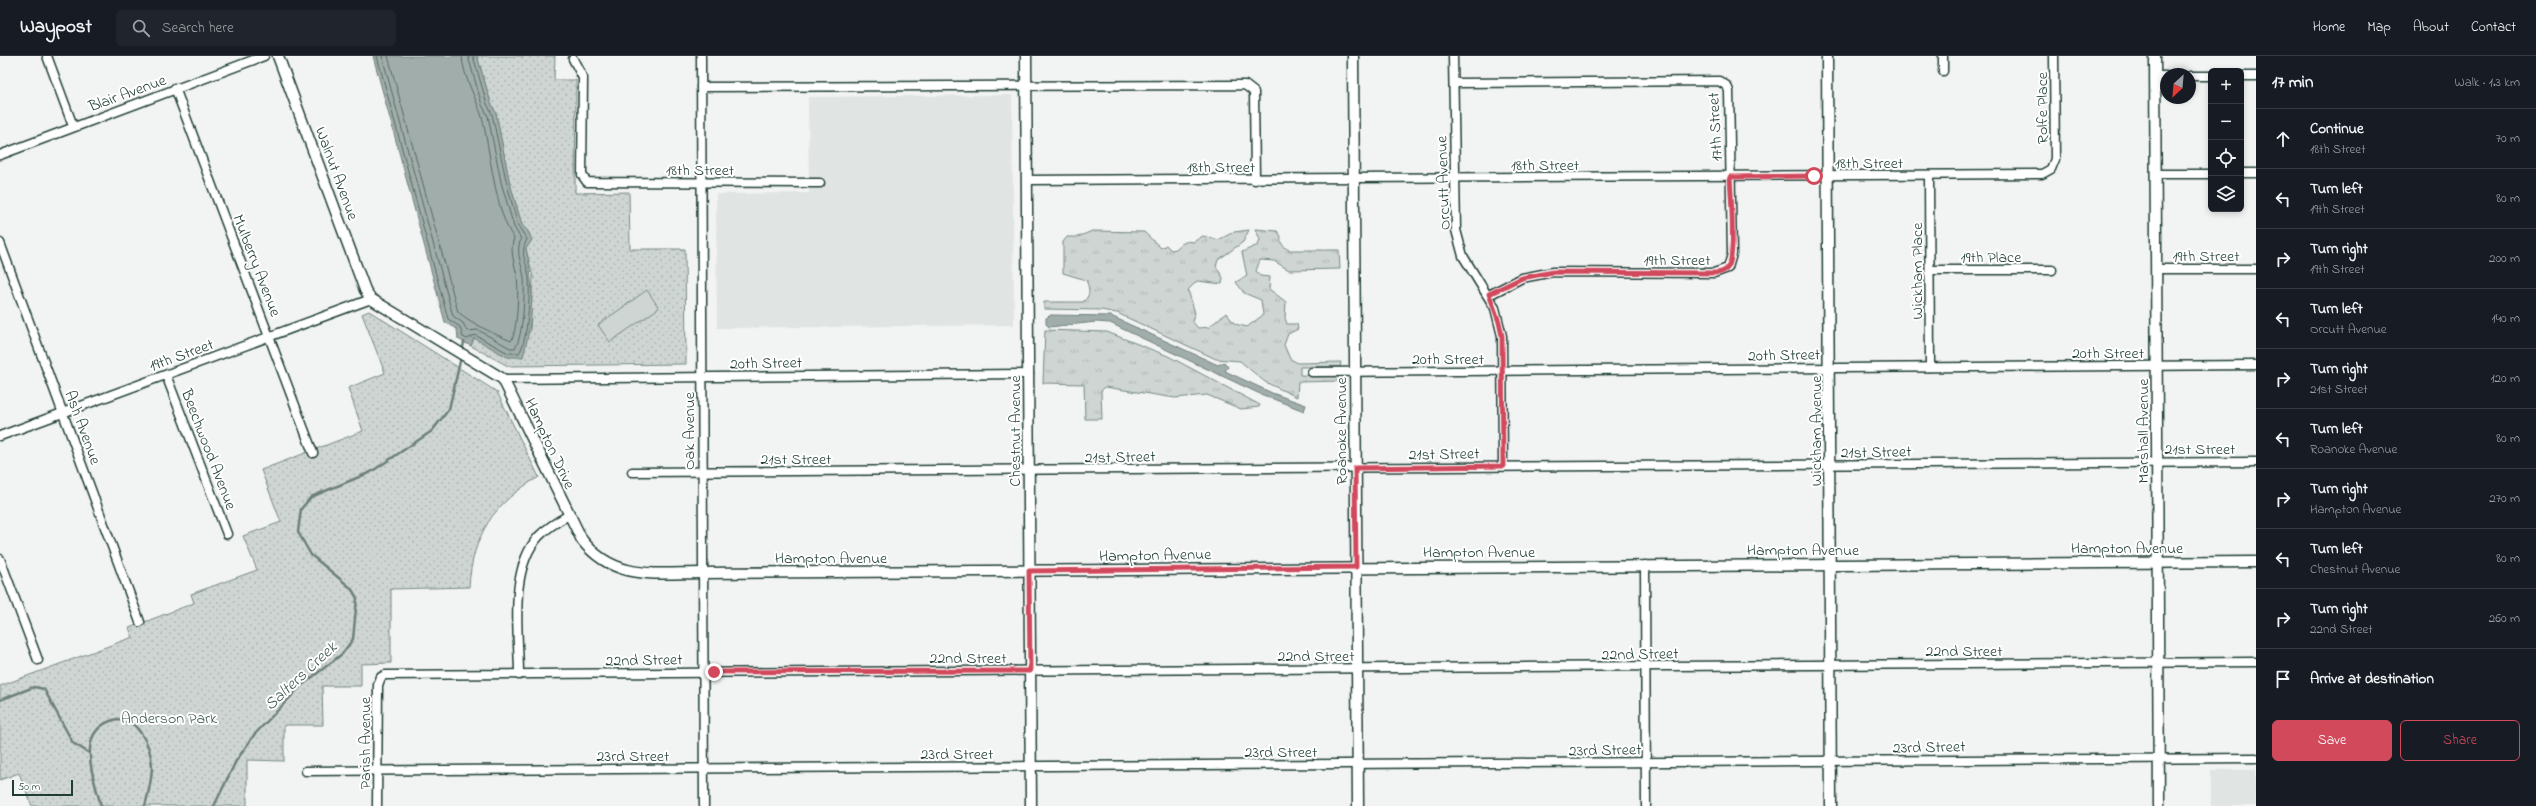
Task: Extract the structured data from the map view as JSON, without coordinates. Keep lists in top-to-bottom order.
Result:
{
  "streets": {
    "street": [
      "Blair Avenue",
      "Rolfe Place",
      "17th Street",
      "18th Street",
      "Walnut Avenue",
      "Orcutt Avenue",
      "19th Street",
      "19th Place",
      "Mulberry Avenue",
      "Wickham Place",
      "20th Street",
      "Ash Avenue",
      "Oak Avenue",
      "Chestnut Avenue",
      "Roanoke Avenue",
      "Wickham Avenue",
      "Marshall Avenue",
      "Hampton Drive",
      "21st Street",
      "Beechwood Avenue",
      "Hampton Avenue",
      "22nd Street",
      "Parish Avenue",
      "23rd Street"
    ]
  },
  "crossings": [
    ["Blair Avenue", "Mulberry Avenue"],
    ["Rolfe Place", "18th Street"],
    ["17th Street", "18th Street"],
    ["17th Street", "Orcutt Avenue"],
    ["17th Street", "19th Street"],
    ["18th Street", "Orcutt Avenue"],
    ["18th Street", "19th Street"],
    ["18th Street", "Wickham Place"],
    ["18th Street", "Oak Avenue"],
    ["18th Street", "Chestnut Avenue"],
    ["18th Street", "Roanoke Avenue"],
    ["18th Street", "Wickham Avenue"],
    ["Walnut Avenue", "19th Street"],
    ["Orcutt Avenue", "19th Street"],
    ["Orcutt Avenue", "20th Street"],
    ["Orcutt Avenue", "21st Street"],
    ["19th Street", "Mulberry Avenue"],
    ["19th Street", "Ash Avenue"],
    ["19th Street", "Marshall Avenue"],
    ["19th Street", "Beechwood Avenue"],
    ["19th Place", "Wickham Place"],
    ["Wickham Place", "20th Street"],
    ["20th Street", "Oak Avenue"],
    ["20th Street", "Chestnut Avenue"],
    ["20th Street", "Roanoke Avenue"],
    ["20th Street", "Wickham Avenue"],
    ["20th Street", "Marshall Avenue"],
    ["20th Street", "Hampton Drive"],
    ["Oak Avenue", "Hampton Drive"],
    ["Oak Avenue", "21st Street"],
    ["Oak Avenue", "Hampton Avenue"],
    ["Oak Avenue", "22nd Street"],
    ["Oak Avenue", "23rd Street"],
    ["Chestnut Avenue", "21st Street"],
    ["Chestnut Avenue", "Hampton Avenue"],
    ["Chestnut Avenue", "22nd Street"],
    ["Chestnut Avenue", "23rd Street"],
    ["Roanoke Avenue", "21st Street"],
    ["Roanoke Avenue", "Hampton Avenue"],
    ["Roanoke Avenue", "22nd Street"],
    ["Roanoke Avenue", "23rd Street"],
    ["Wickham Avenue", "21st Street"],
    ["Wickham Avenue", "Hampton Avenue"],
    ["Wickham Avenue", "22nd Street"],
    ["Wickham Avenue", "23rd Street"],
    ["Marshall Avenue", "21st Street"],
    ["Marshall Avenue", "Hampton Avenue"],
    ["Marshall Avenue", "22nd Street"],
    ["Marshall Avenue", "23rd Street"],
    ["Hampton Drive", "Hampton Avenue"],
    ["22nd Street", "Parish Avenue"],
    ["Parish Avenue", "23rd Street"]
  ],
  "water": ["Salters Creek"],
  "parks": ["Anderson Park"],
  "scale_bar": "50 m",
  "north": "bottom left",
  "page": {
    "header": "Waypost",
    "search": "Search here",
    "nav": [
      "Home",
      "Map",
      "About",
      "Contact"
    ],
    "heading": ["17 min", "Walk · 1.3 km"],
    "map_buttons": ["+", "−"],
    "list": [
      ["Continue", "18th Street", "70 m"],
      ["Turn left", "19th Street", "80 m"],
      ["Turn right", "19th Street", "200 m"],
      ["Turn left", "Orcutt Avenue", "140 m"],
      ["Turn right", "21st Street", "120 m"],
      ["Turn left", "Roanoke Avenue", "80 m"],
      ["Turn right", "Hampton Avenue", "270 m"],
      ["Turn left", "Chestnut Avenue", "80 m"],
      ["Turn right", "22nd Street", "260 m"],
      "Arrive at destination"
    ],
    "buttons": ["Save", "Share"],
    "scale": "50 m"
  }
}
